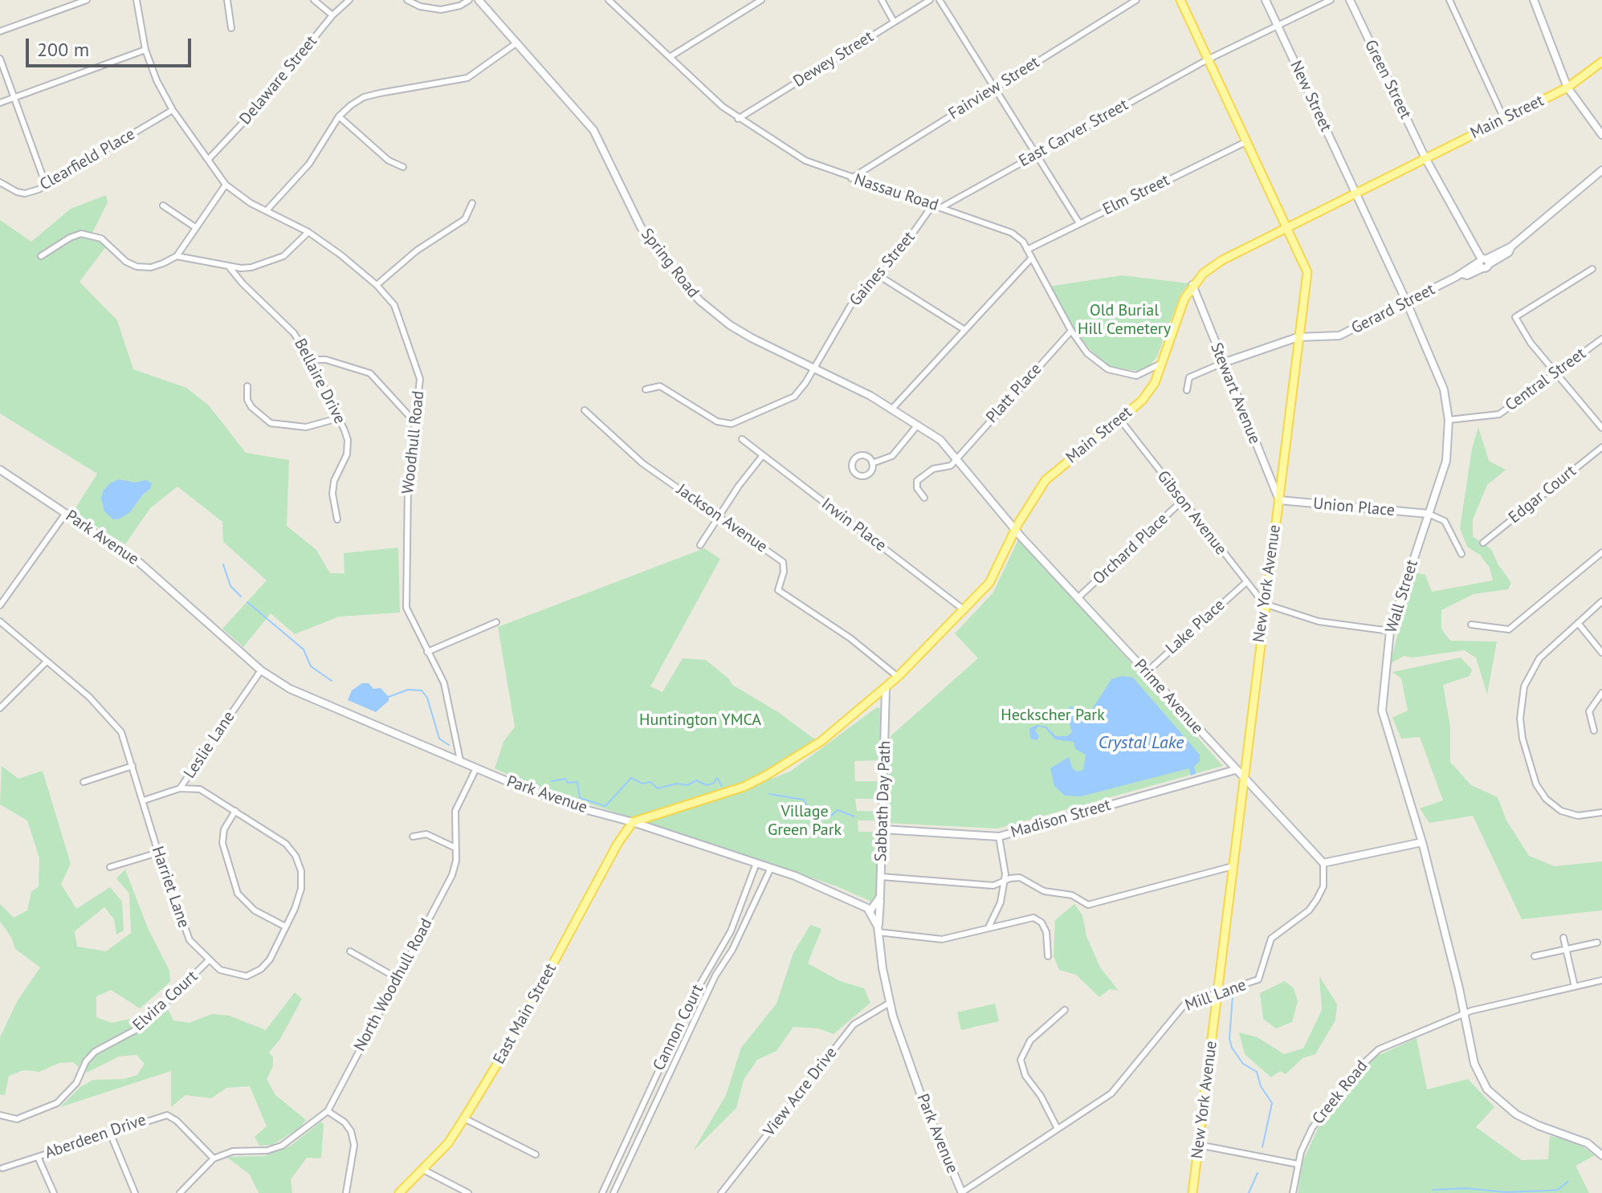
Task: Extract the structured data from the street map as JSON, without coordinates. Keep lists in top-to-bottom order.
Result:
{
  "streets": {
    "main road": ["Main Street", "New York Avenue", "East Main Street"],
    "street": [
      "Dewey Street",
      "Green Street",
      "Delaware Street",
      "Fairview Street",
      "New Street",
      "East Carver Street",
      "Clearfield Place",
      "Nassau Road",
      "Elm Street",
      "Spring Road",
      "Gaines Street",
      "Gerard Street",
      "Central Street",
      "Bellaire Drive",
      "Platt Place",
      "Stewart Avenue",
      "Woodhull Road",
      "Edgar Court",
      "Union Place",
      "Gibson Avenue",
      "Jackson Avenue",
      "Irwin Place",
      "Park Avenue",
      "Orchard Place",
      "Wall Street",
      "Lake Place",
      "Prime Avenue",
      "Leslie Lane",
      "Sabbath Day Path",
      "Madison Street",
      "Harriet Lane",
      "North Woodhull Road",
      "Mill Lane",
      "Elvira Court",
      "Cannon Court",
      "View Acre Drive",
      "Creek Road",
      "Aberdeen Drive"
    ]
  },
  "crossings": [
    ["Dewey Street", "Nassau Road"],
    ["Green Street", "Main Street"],
    ["Green Street", "Gerard Street"],
    ["Delaware Street", "Woodhull Road"],
    ["Fairview Street", "Nassau Road"],
    ["New Street", "Main Street"],
    ["New Street", "East Carver Street"],
    ["New Street", "Wall Street"],
    ["Main Street", "Nassau Road"],
    ["Main Street", "Spring Road"],
    ["Main Street", "Stewart Avenue"],
    ["Main Street", "Gibson Avenue"],
    ["Main Street", "Jackson Avenue"],
    ["Main Street", "Irwin Place"],
    ["Main Street", "Park Avenue"],
    ["Main Street", "New York Avenue"],
    ["Main Street", "Wall Street"],
    ["Main Street", "Prime Avenue"],
    ["Main Street", "Sabbath Day Path"],
    ["Main Street", "East Main Street"],
    ["East Carver Street", "Nassau Road"],
    ["East Carver Street", "New York Avenue"],
    ["Clearfield Place", "Woodhull Road"],
    ["Nassau Road", "Elm Street"],
    ["Nassau Road", "Gaines Street"],
    ["Nassau Road", "Platt Place"],
    ["Elm Street", "New York Avenue"],
    ["Spring Road", "Gaines Street"],
    ["Spring Road", "Platt Place"],
    ["Spring Road", "Prime Avenue"],
    ["Gerard Street", "Stewart Avenue"],
    ["Gerard Street", "New York Avenue"],
    ["Gerard Street", "Wall Street"],
    ["Central Street", "Wall Street"],
    ["Stewart Avenue", "Union Place"],
    ["Stewart Avenue", "New York Avenue"],
    ["Woodhull Road", "Park Avenue"],
    ["Union Place", "New York Avenue"],
    ["Union Place", "Wall Street"],
    ["Gibson Avenue", "Orchard Place"],
    ["Gibson Avenue", "New York Avenue"],
    ["Gibson Avenue", "Lake Place"],
    ["Park Avenue", "Leslie Lane"],
    ["Park Avenue", "Sabbath Day Path"],
    ["Park Avenue", "North Woodhull Road"],
    ["Park Avenue", "Mill Lane"],
    ["Park Avenue", "East Main Street"],
    ["Park Avenue", "Cannon Court"],
    ["Park Avenue", "View Acre Drive"],
    ["Orchard Place", "Prime Avenue"],
    ["New York Avenue", "Prime Avenue"],
    ["New York Avenue", "Mill Lane"],
    ["Wall Street", "Creek Road"],
    ["Lake Place", "Prime Avenue"],
    ["Prime Avenue", "Madison Street"],
    ["Prime Avenue", "Mill Lane"],
    ["Leslie Lane", "Harriet Lane"],
    ["Sabbath Day Path", "Madison Street"],
    ["Harriet Lane", "Elvira Court"]
  ],
  "water": ["Crystal Lake"],
  "parks": [
    "Old Burial Hill Cemetery",
    "Heckscher Park",
    "Huntington YMCA",
    "Village Green Park"
  ],
  "scale_bar": "200 m"
}
